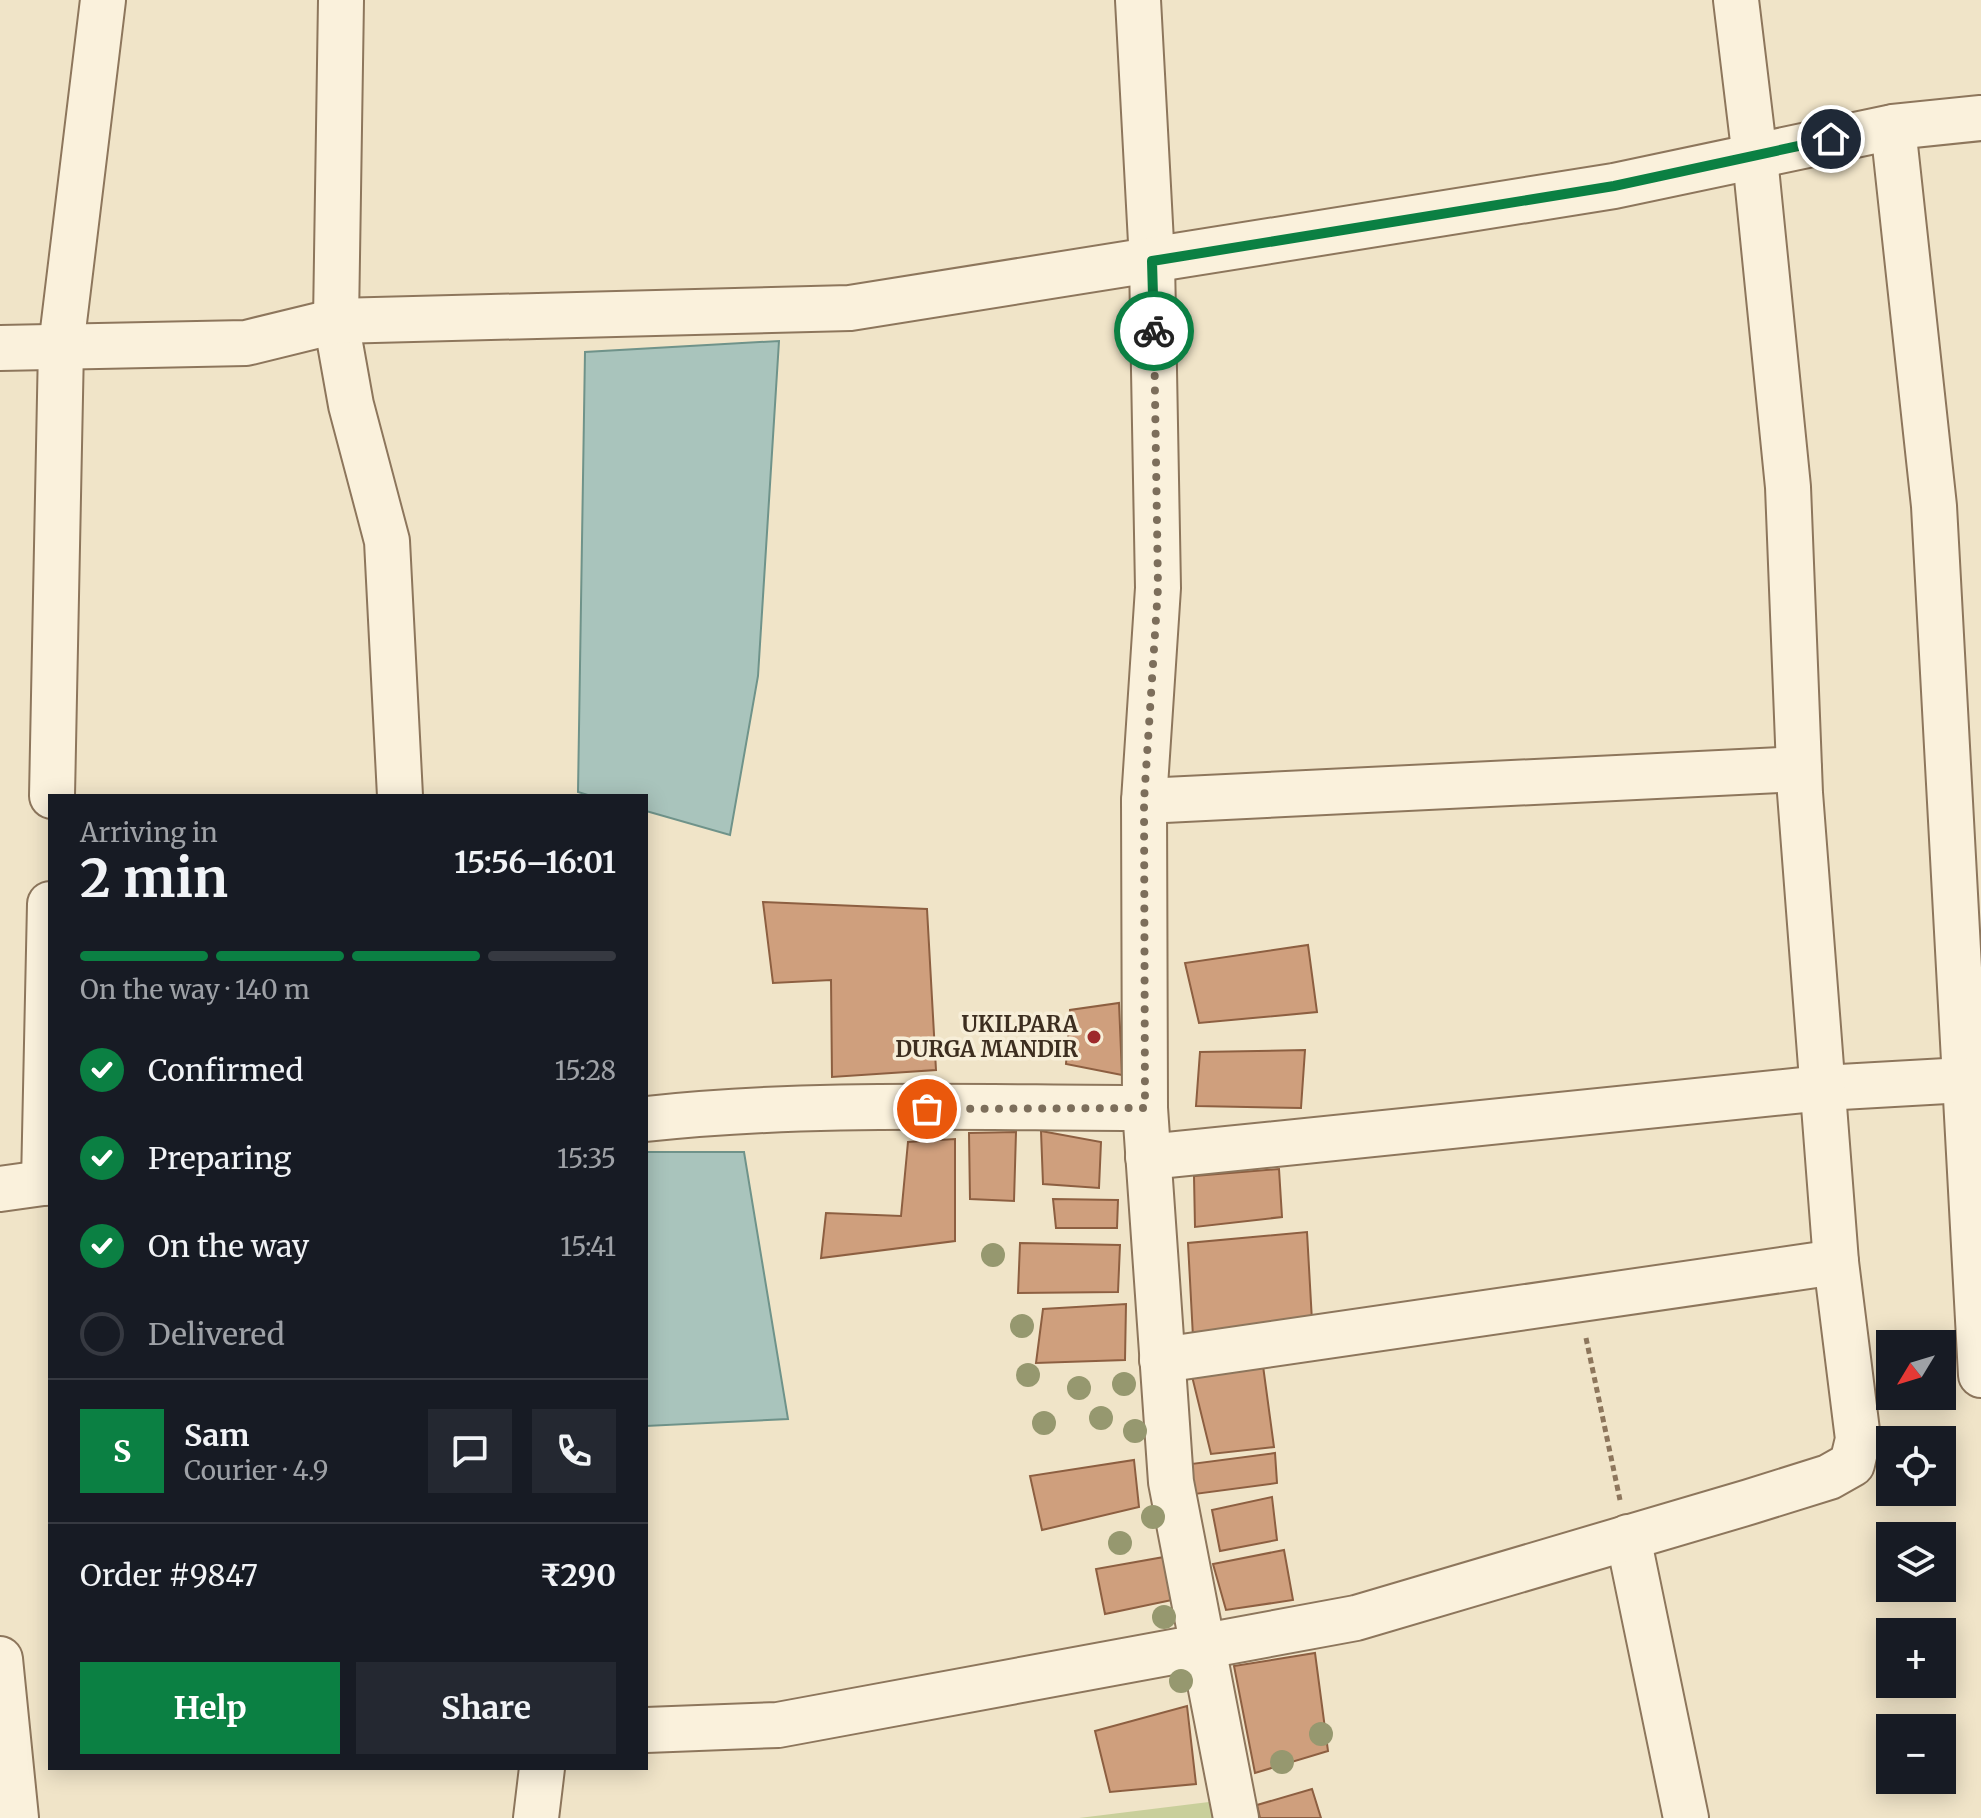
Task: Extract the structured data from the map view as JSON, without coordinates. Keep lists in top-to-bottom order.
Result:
{
  "places": ["UKILPARA DURGA MANDIR"],
  "north": "bottom left",
  "page": {
    "heading": ["2 min", "Arriving in", "15:56–16:01"],
    "panel": [
      "Sam",
      "Courier · 4.9",
      "Order #9847",
      "₹290"
    ],
    "bar": "On the way · 140 m",
    "list": [
      ["Confirmed", "15:28"],
      ["Preparing", "15:35"],
      ["On the way", "15:41"],
      "Delivered"
    ],
    "map_buttons": ["+", "−"],
    "round": "S",
    "buttons": ["Help", "Share"]
  }
}
